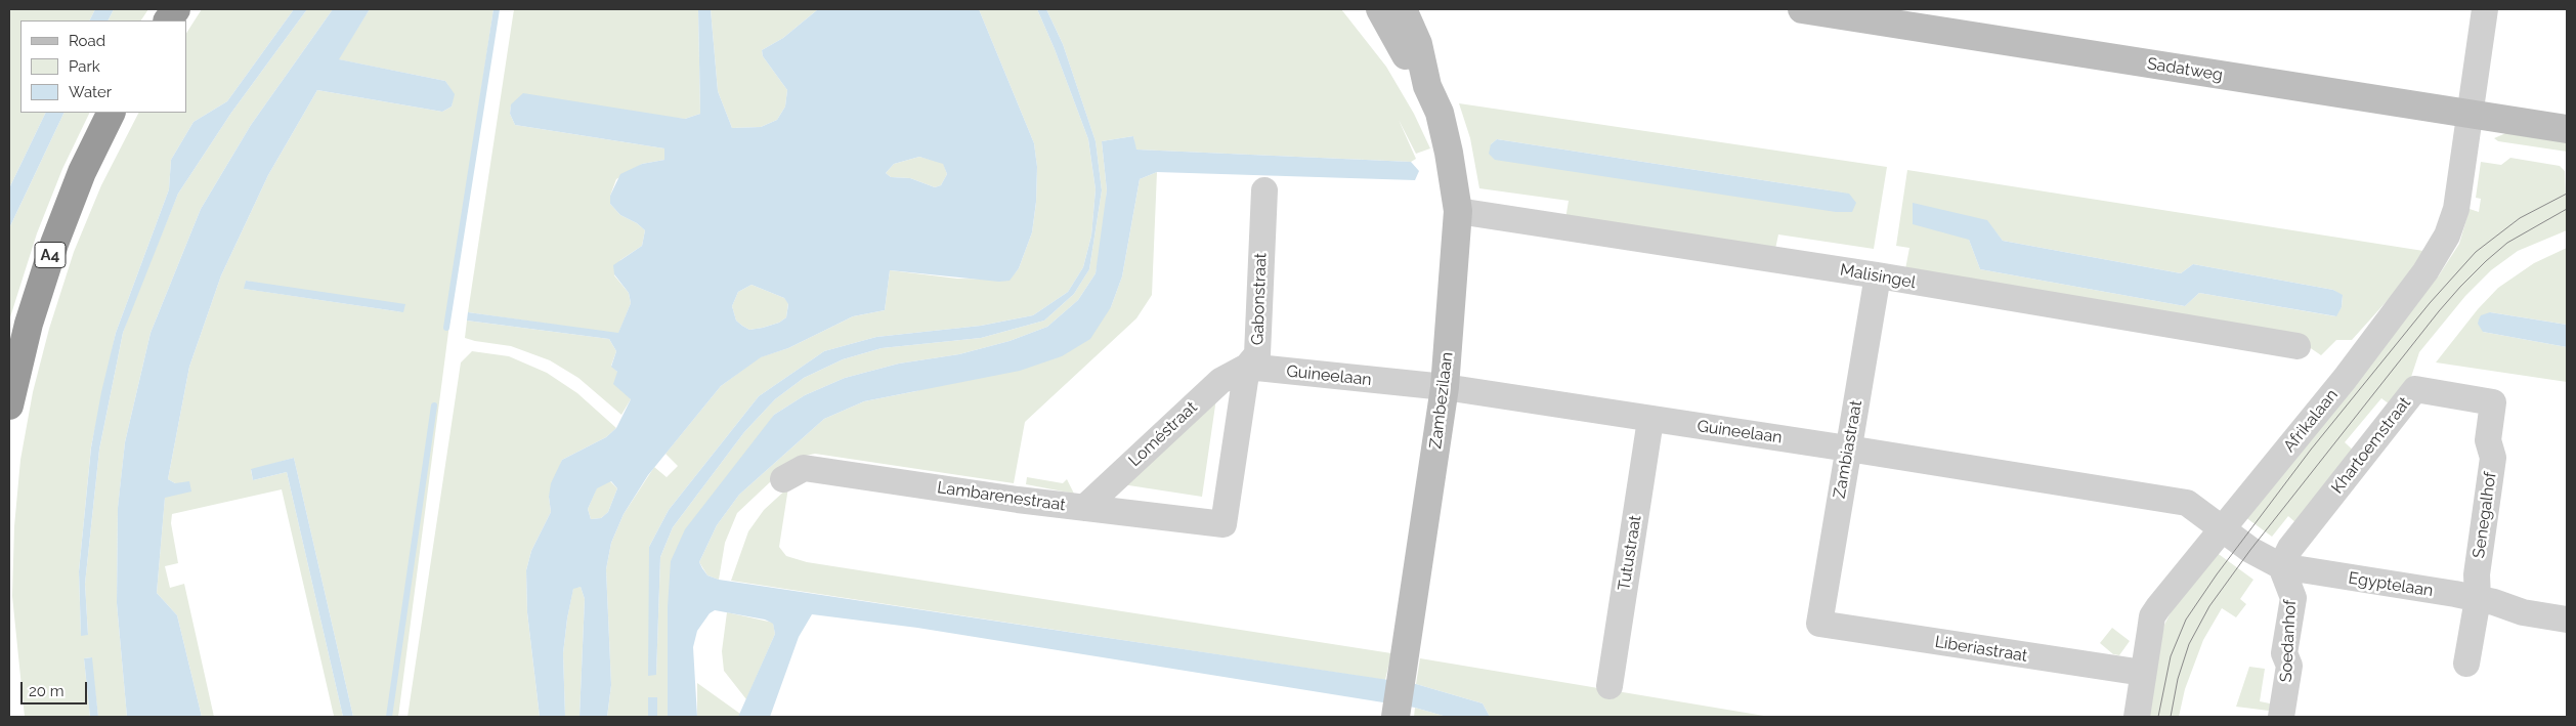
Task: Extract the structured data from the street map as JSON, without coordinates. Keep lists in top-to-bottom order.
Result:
{
  "streets": {
    "highway": ["A4"],
    "street": [
      "Sadatweg",
      "Malisingel",
      "Gabonstraat",
      "Guineelaan",
      "Zambezilaan",
      "Afrikalaan",
      "Loméstraat",
      "Khartoemstraat",
      "Zambiastraat",
      "Lambarenestraat",
      "Senegalhof",
      "Tutustraat",
      "Egyptelaan",
      "Soedanhof",
      "Liberiastraat"
    ]
  },
  "crossings": [
    ["Sadatweg", "Afrikalaan"],
    ["Malisingel", "Zambezilaan"],
    ["Malisingel", "Zambiastraat"],
    ["Gabonstraat", "Guineelaan"],
    ["Gabonstraat", "Loméstraat"],
    ["Gabonstraat", "Lambarenestraat"],
    ["Guineelaan", "Zambezilaan"],
    ["Guineelaan", "Afrikalaan"],
    ["Guineelaan", "Loméstraat"],
    ["Guineelaan", "Zambiastraat"],
    ["Guineelaan", "Tutustraat"],
    ["Guineelaan", "Egyptelaan"],
    ["Afrikalaan", "Egyptelaan"],
    ["Afrikalaan", "Liberiastraat"],
    ["Loméstraat", "Lambarenestraat"],
    ["Khartoemstraat", "Senegalhof"],
    ["Khartoemstraat", "Egyptelaan"],
    ["Khartoemstraat", "Soedanhof"],
    ["Zambiastraat", "Liberiastraat"],
    ["Senegalhof", "Egyptelaan"],
    ["Egyptelaan", "Soedanhof"]
  ],
  "legend": ["Road", "Park", "Water"],
  "scale_bar": "20 m"
}
